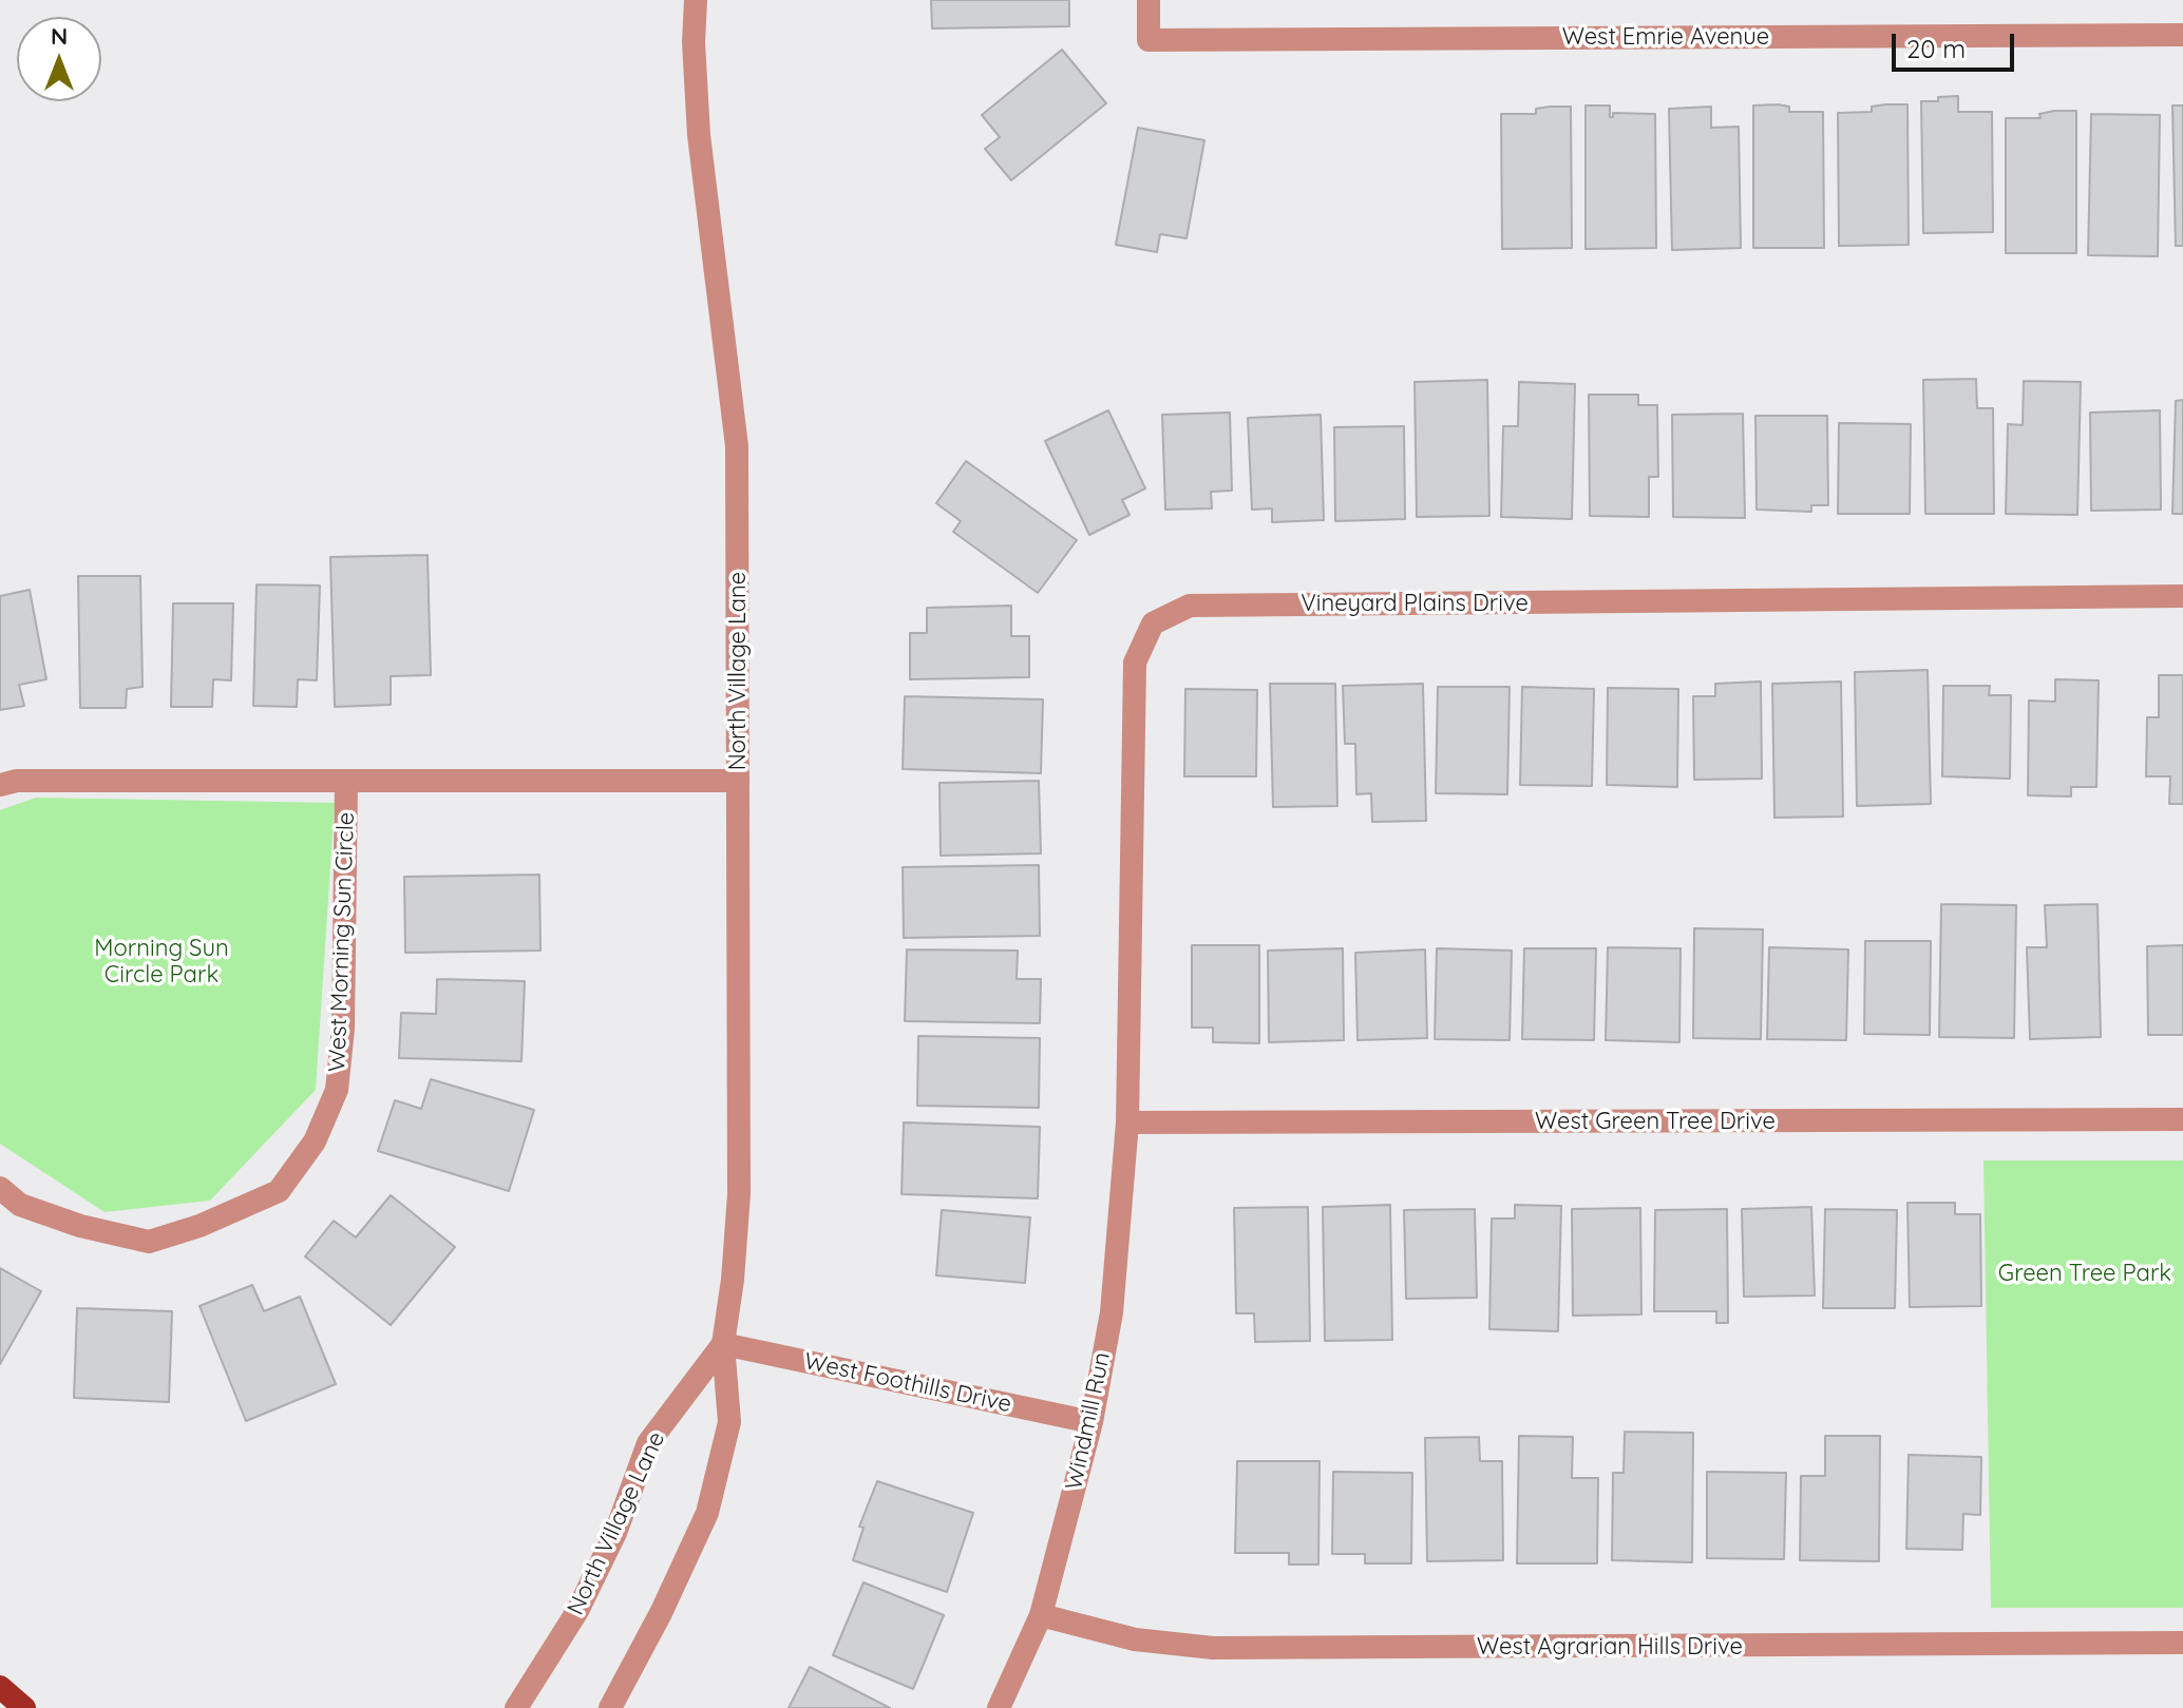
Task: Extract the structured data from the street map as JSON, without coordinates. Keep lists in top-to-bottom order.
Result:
{
  "streets": {
    "street": [
      "West Emrie Avenue",
      "Vineyard Plains Drive",
      "North Village Lane",
      "West Morning Sun Circle",
      "West Green Tree Drive",
      "West Foothills Drive",
      "Windmill Run",
      "West Agrarian Hills Drive"
    ]
  },
  "crossings": [
    ["Vineyard Plains Drive", "West Green Tree Drive"],
    ["Vineyard Plains Drive", "Windmill Run"],
    ["North Village Lane", "West Morning Sun Circle"],
    ["North Village Lane", "West Foothills Drive"],
    ["West Green Tree Drive", "Windmill Run"],
    ["West Foothills Drive", "Windmill Run"],
    ["Windmill Run", "West Agrarian Hills Drive"]
  ],
  "parks": ["Morning Sun Circle Park", "Green Tree Park"],
  "scale_bar": "20 m",
  "north": "top"
}
